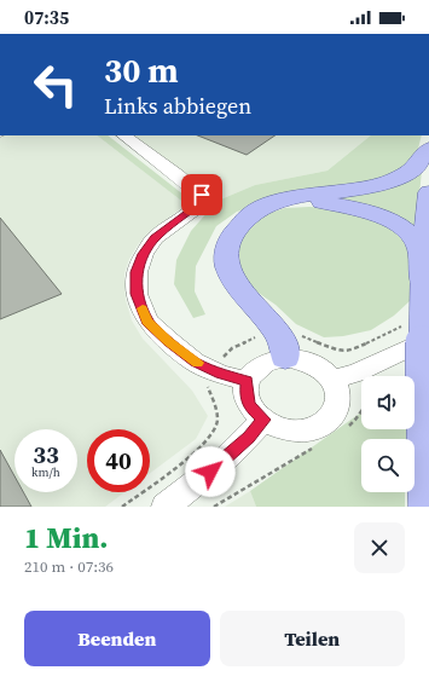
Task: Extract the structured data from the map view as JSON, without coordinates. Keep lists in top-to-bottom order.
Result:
{
  "page": {
    "status": "07:35",
    "turn": ["30 m", "Links abbiegen"],
    "speed": "33 km/h",
    "limit": "40",
    "heading": ["1 Min.", "210 m · 07:36"],
    "buttons": ["Beenden", "Teilen"]
  }
}
